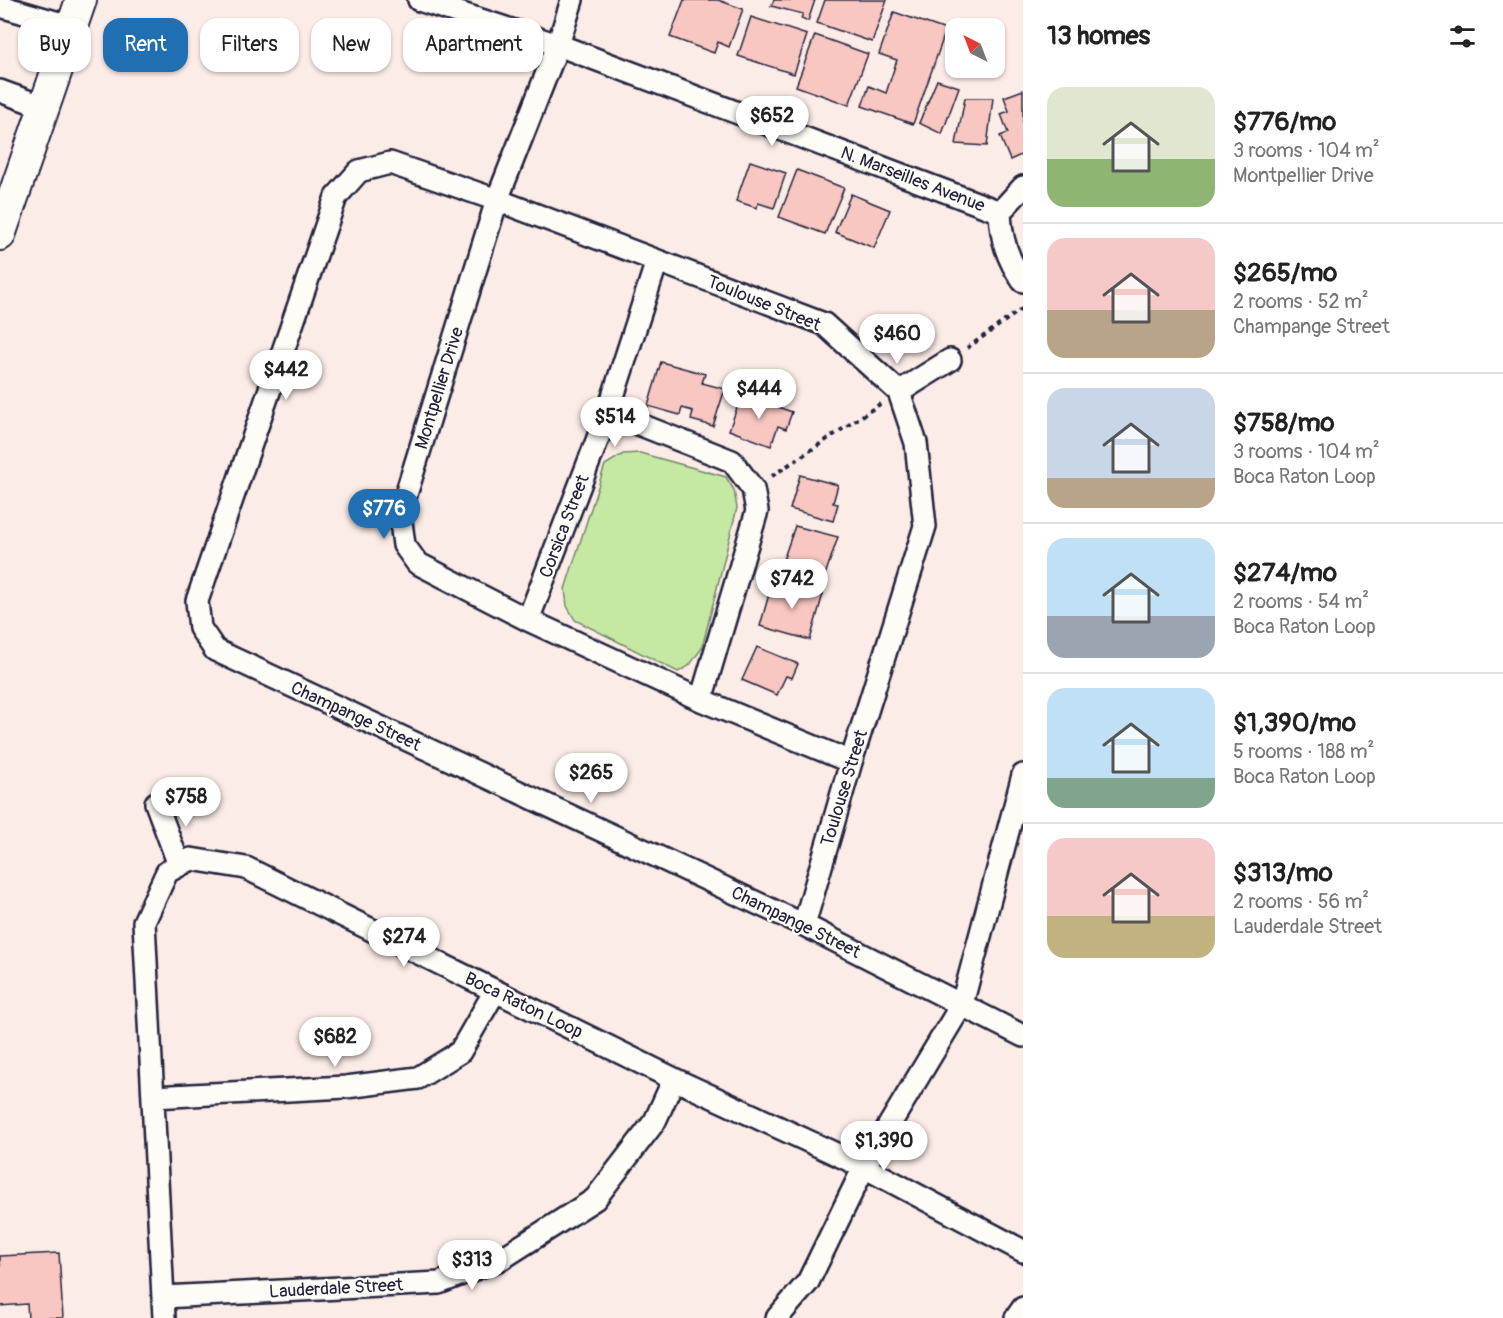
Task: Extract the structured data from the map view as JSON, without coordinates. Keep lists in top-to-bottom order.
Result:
{
  "streets": {
    "street": [
      "N. Marseilles Avenue",
      "Toulouse Street",
      "Montpellier Drive",
      "Corsica Street",
      "Champange Street",
      "Boca Raton Loop",
      "Lauderdale Street"
    ]
  },
  "crossings": [
    ["N. Marseilles Avenue", "Montpellier Drive"],
    ["Toulouse Street", "Montpellier Drive"],
    ["Toulouse Street", "Corsica Street"],
    ["Toulouse Street", "Champange Street"],
    ["Montpellier Drive", "Corsica Street"],
    ["Boca Raton Loop", "Lauderdale Street"]
  ],
  "north": "top left",
  "page": {
    "heading": "13 homes",
    "chip": [
      "Buy",
      "Rent",
      "Filters",
      "New",
      "Apartment"
    ],
    "list": [
      {
        "name": "$776/mo",
        "note": "3 rooms · 104 m² · Montpellier Drive"
      },
      {
        "name": "$265/mo",
        "note": "2 rooms · 52 m² · Champange Street"
      },
      {
        "name": "$758/mo",
        "note": "3 rooms · 104 m² · Boca Raton Loop"
      },
      {
        "name": "$274/mo",
        "note": "2 rooms · 54 m² · Boca Raton Loop"
      },
      {
        "name": "$1,390/mo",
        "note": "5 rooms · 188 m² · Boca Raton Loop"
      },
      {
        "name": "$313/mo",
        "note": "2 rooms · 56 m² · Lauderdale Street"
      }
    ],
    "price": [
      "$652",
      "$460",
      "$442",
      "$444",
      "$514",
      "$776",
      "$742",
      "$265",
      "$758",
      "$274",
      "$682",
      "$1,390",
      "$313"
    ]
  }
}
